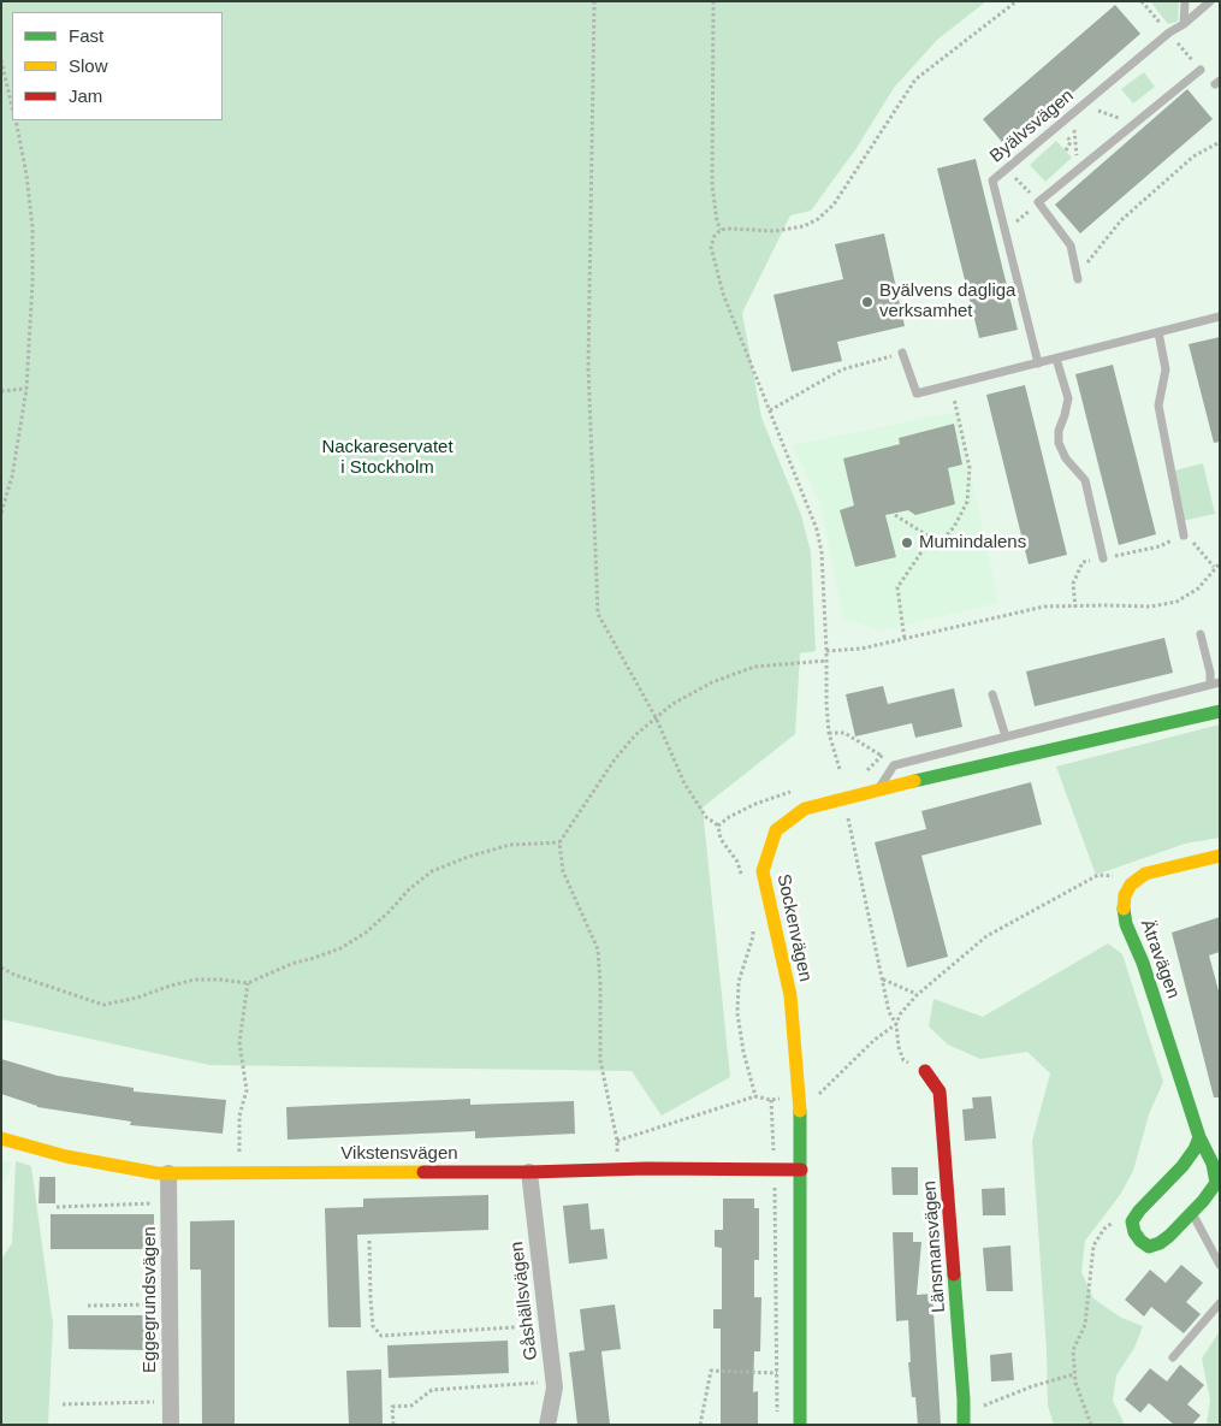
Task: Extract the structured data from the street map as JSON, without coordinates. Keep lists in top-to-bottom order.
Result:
{
  "streets": {
    "street": [
      "Sockenvägen",
      "Ätravägen",
      "Vikstensvägen",
      "Länsmansvägen",
      "Eggegrundsvägen",
      "Gåshällsvägen"
    ],
    "lane": ["Byälvsvägen"]
  },
  "crossings": [
    ["Sockenvägen", "Vikstensvägen"],
    ["Vikstensvägen", "Eggegrundsvägen"],
    ["Vikstensvägen", "Gåshällsvägen"]
  ],
  "parks": ["Nackareservatet i Stockholm"],
  "places": ["Byälvens dagliga verksamhet", "Mumindalens"],
  "legend": ["Fast", "Slow", "Jam"]
}
